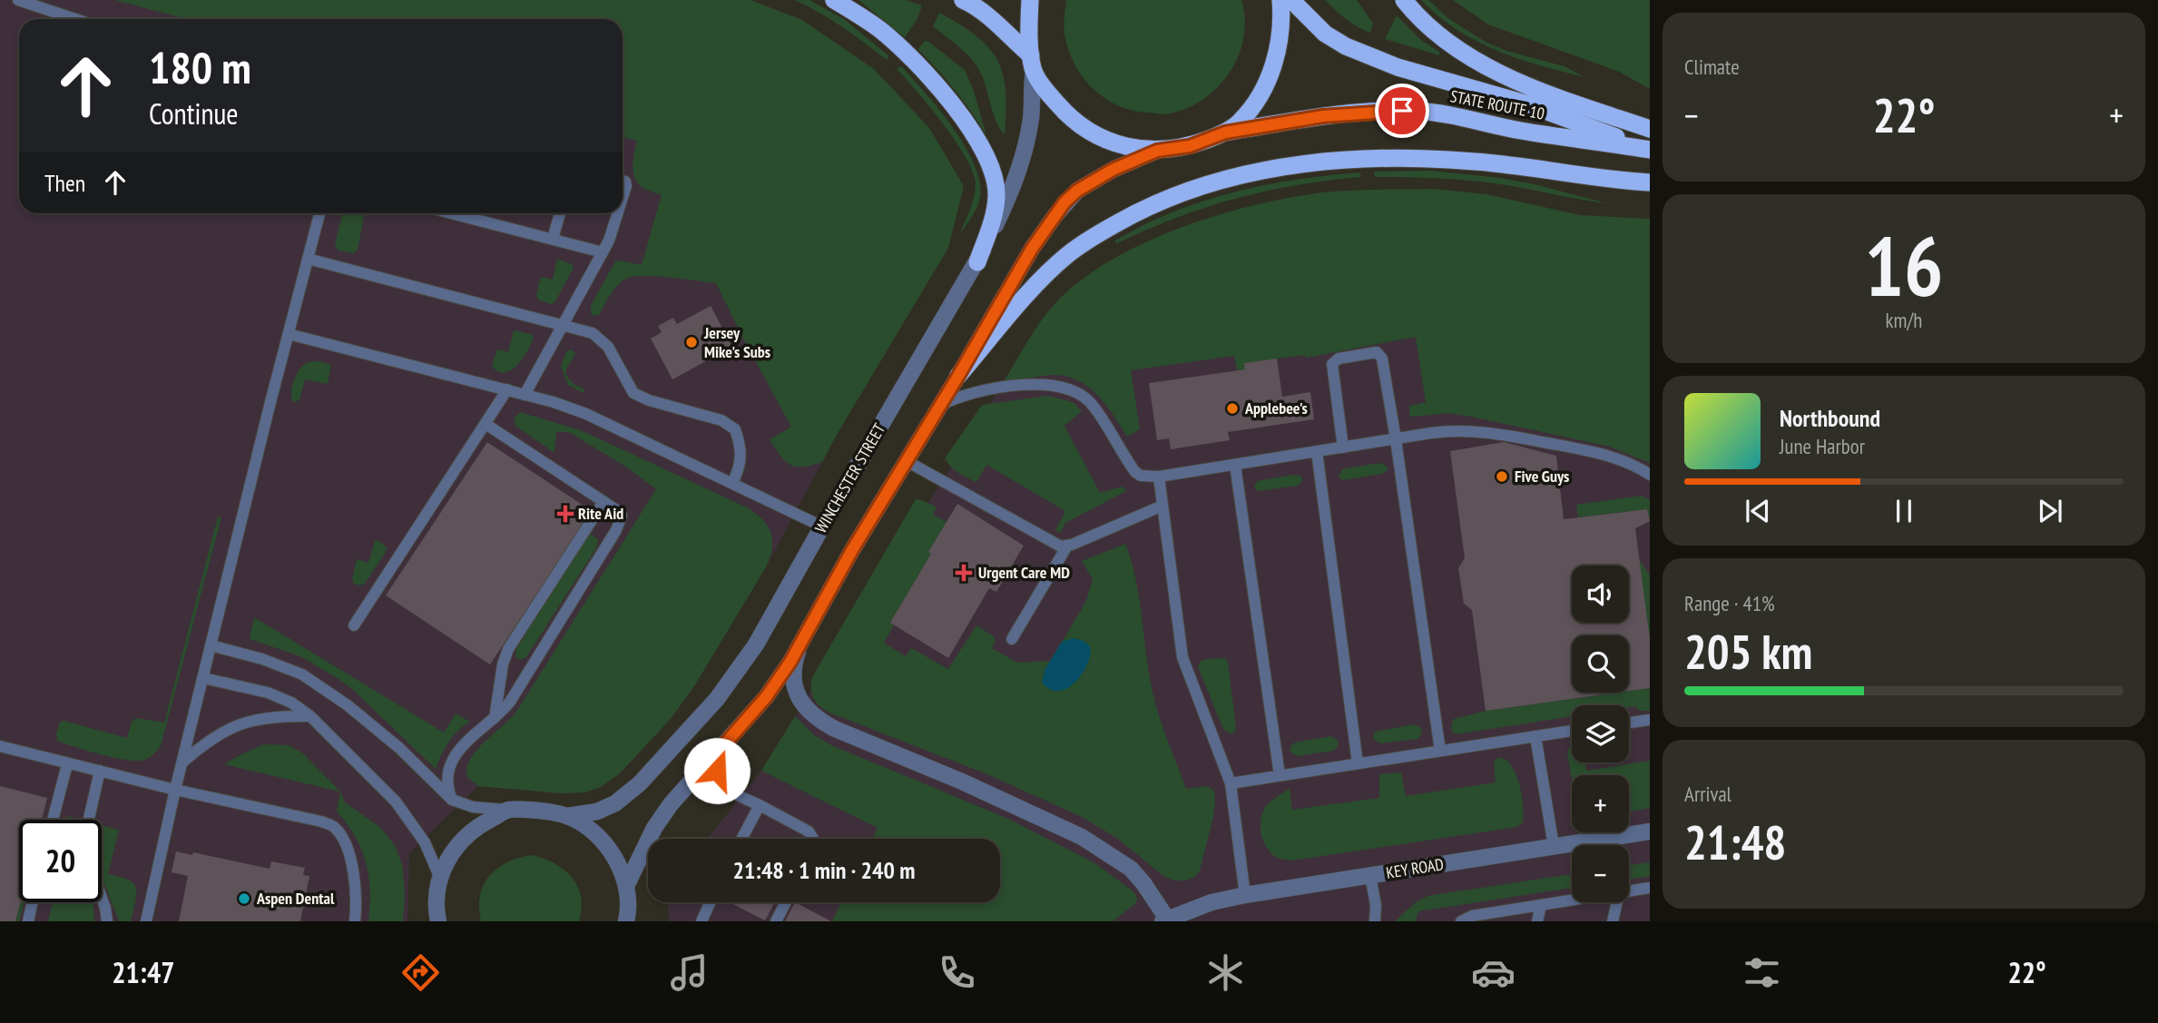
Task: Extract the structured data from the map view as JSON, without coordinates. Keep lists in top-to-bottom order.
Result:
{
  "streets": {
    "highway": ["STATE ROUTE 10"],
    "street": ["WINCHESTER STREET", "KEY ROAD"]
  },
  "places": {
    "other": [
      "Jersey Mike's Subs",
      "Applebee's",
      "Five Guys",
      "Aspen Dental"
    ],
    "health": ["Rite Aid", "Urgent Care MD"]
  },
  "page": {
    "tile": [
      "Climate",
      ["16", "km/h"],
      ["Range · 41%", "205 km"],
      ["Arrival", "21:48"]
    ],
    "turn": ["180 m", "Continue"],
    "heat": ["−", "22°", "+"],
    "then": "Then",
    "song": ["Northbound", "June Harbor"],
    "map_buttons": ["+", "−"],
    "limit": "20",
    "trip": "21:48 · 1 min · 240 m",
    "tabs": ["21:47", "22°"]
  }
}
